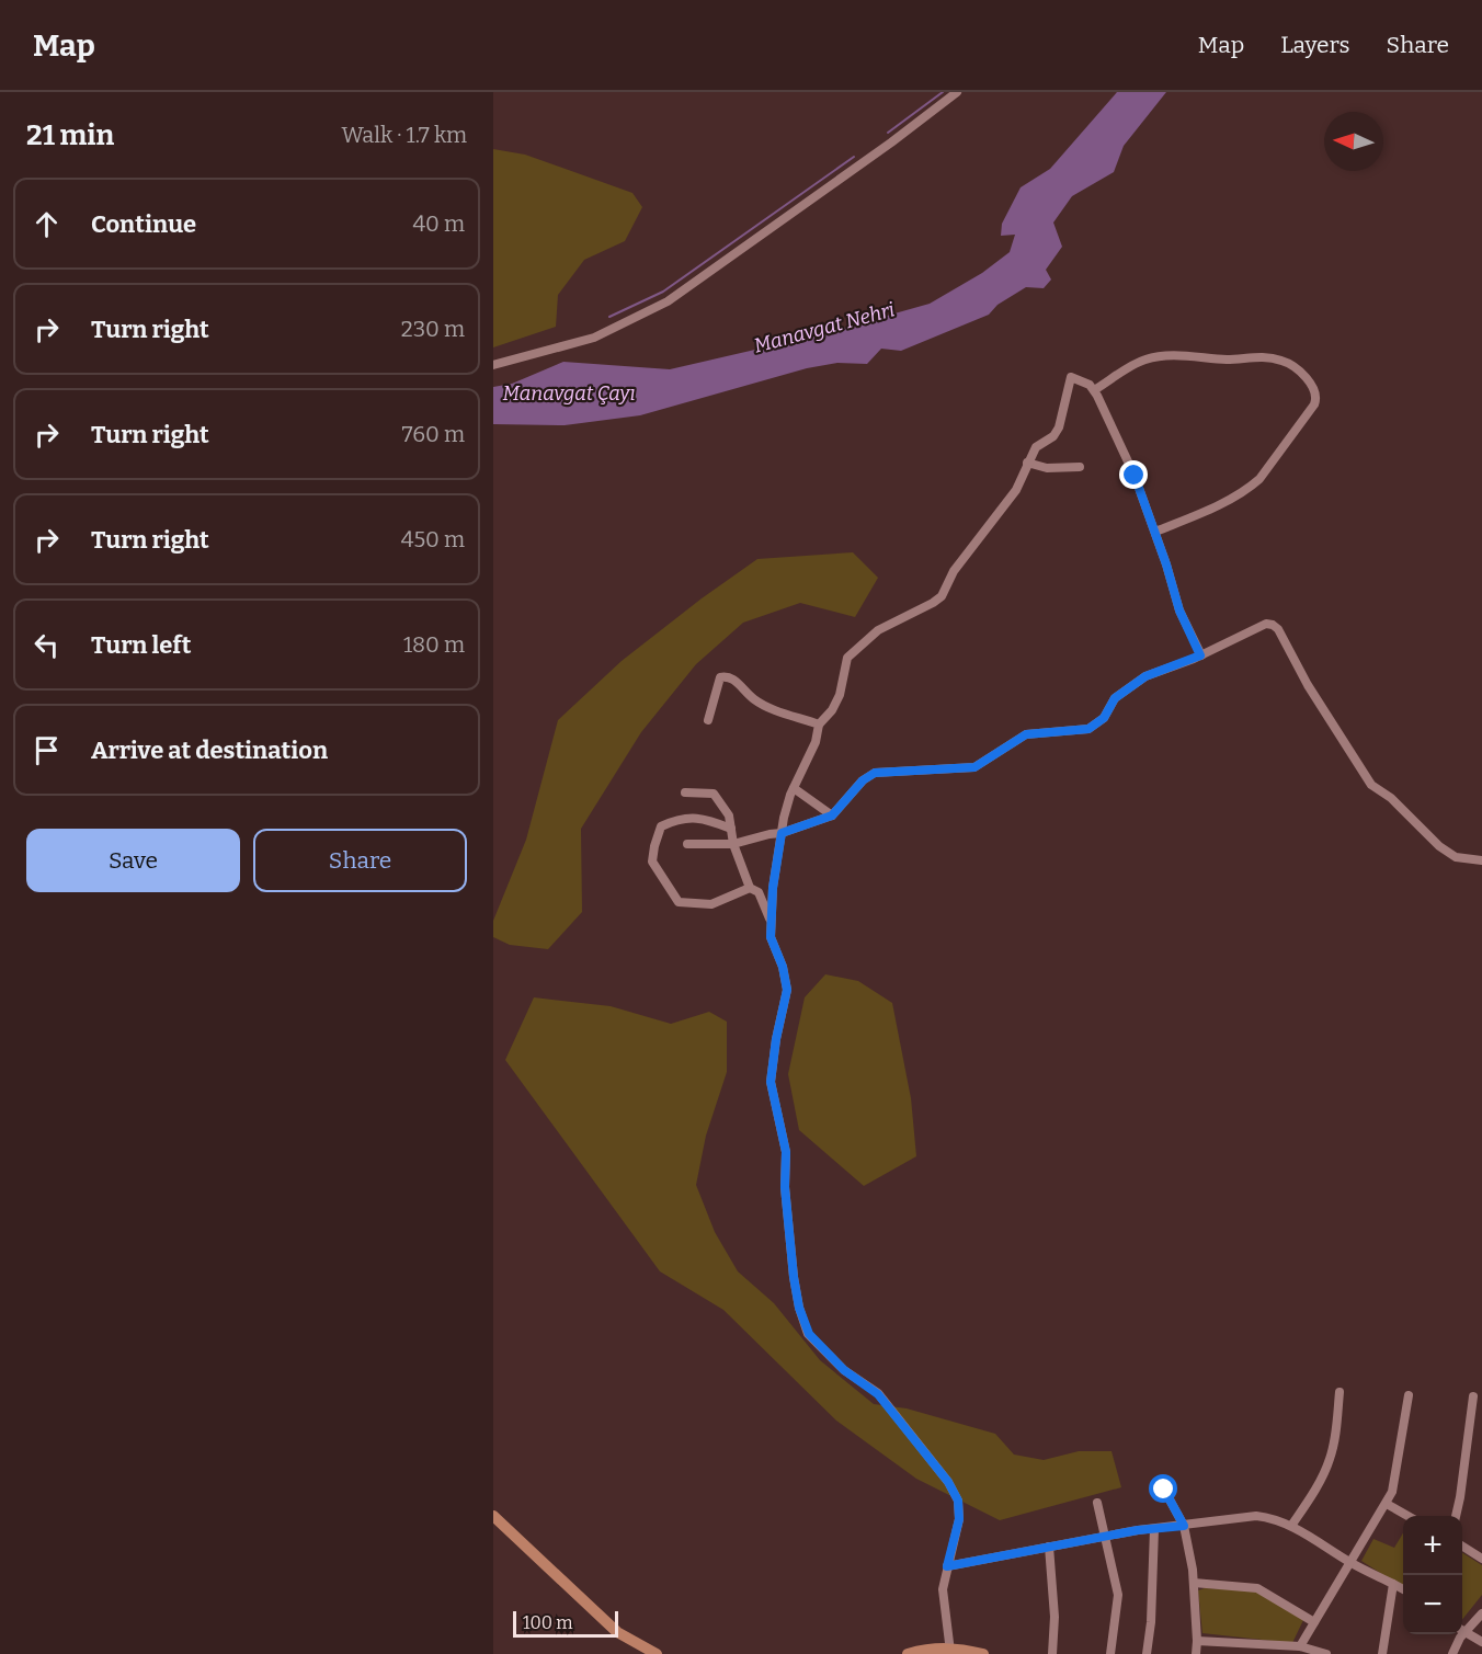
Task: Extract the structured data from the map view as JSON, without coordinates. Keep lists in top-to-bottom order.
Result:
{
  "water": ["Manavgat Nehri", "Manavgat Çayı"],
  "scale_bar": "100 m",
  "north": "left",
  "page": {
    "header": "Map",
    "nav": ["Map", "Layers", "Share"],
    "heading": ["21 min", "Walk · 1.7 km"],
    "list": [
      ["Continue", "40 m"],
      ["Turn right", "230 m"],
      ["Turn right", "760 m"],
      ["Turn right", "450 m"],
      ["Turn left", "180 m"],
      "Arrive at destination"
    ],
    "buttons": ["Save", "Share"],
    "map_buttons": ["+", "−"],
    "scale": "100 m"
  }
}
